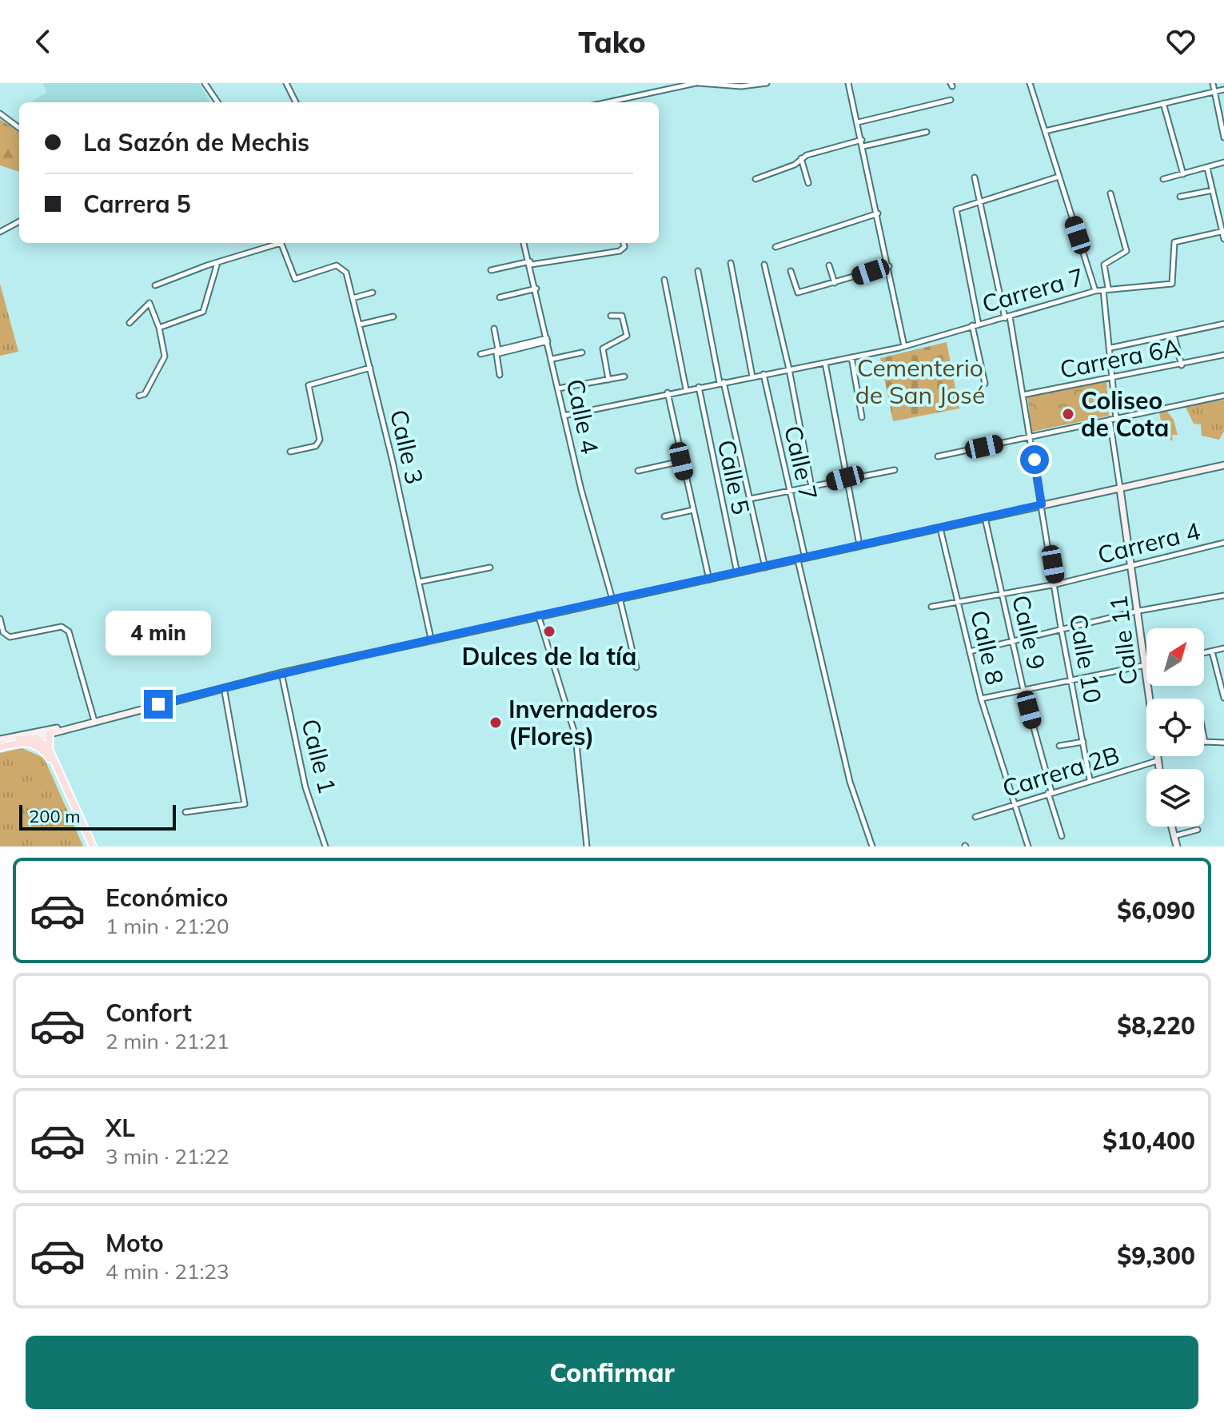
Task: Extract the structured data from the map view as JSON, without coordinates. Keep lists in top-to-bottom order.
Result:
{
  "streets": {
    "main road": ["Calle 11"],
    "street": [
      "Carrera 7",
      "Carrera 6A",
      "Calle 4",
      "Calle 3",
      "Calle 7",
      "Calle 5",
      "Carrera 4",
      "Calle 9",
      "Calle 8",
      "Calle 10",
      "Calle 1",
      "Carrera 2B"
    ]
  },
  "crossings": [
    ["Carrera 7", "Calle 4"],
    ["Carrera 7", "Calle 7"],
    ["Carrera 7", "Calle 5"],
    ["Carrera 7", "Calle 10"],
    ["Carrera 6A", "Calle 10"],
    ["Carrera 4", "Calle 9"],
    ["Carrera 4", "Calle 11"],
    ["Carrera 4", "Calle 8"],
    ["Carrera 4", "Calle 10"],
    ["Calle 9", "Carrera 2B"],
    ["Calle 11", "Carrera 2B"],
    ["Calle 8", "Carrera 2B"],
    ["Calle 10", "Carrera 2B"]
  ],
  "parks": ["Cementerio de San José"],
  "places": ["Coliseo de Cota", "Dulces de la tía", "Invernaderos (Flores)"],
  "scale_bar": "200 m",
  "north": "top right",
  "page": {
    "header": "Tako",
    "banner": ["La Sazón de Mechis", "Carrera 5"],
    "bubble": "4 min",
    "scale": "200 m",
    "list": [
      {
        "name": "Económico",
        "note": "1 min · 21:20",
        "value": "$6,090"
      },
      {
        "name": "Confort",
        "note": "2 min · 21:21",
        "value": "$8,220"
      },
      {
        "name": "XL",
        "note": "3 min · 21:22",
        "value": "$10,400"
      },
      {
        "name": "Moto",
        "note": "4 min · 21:23",
        "value": "$9,300"
      }
    ],
    "buttons": "Confirmar"
  }
}
